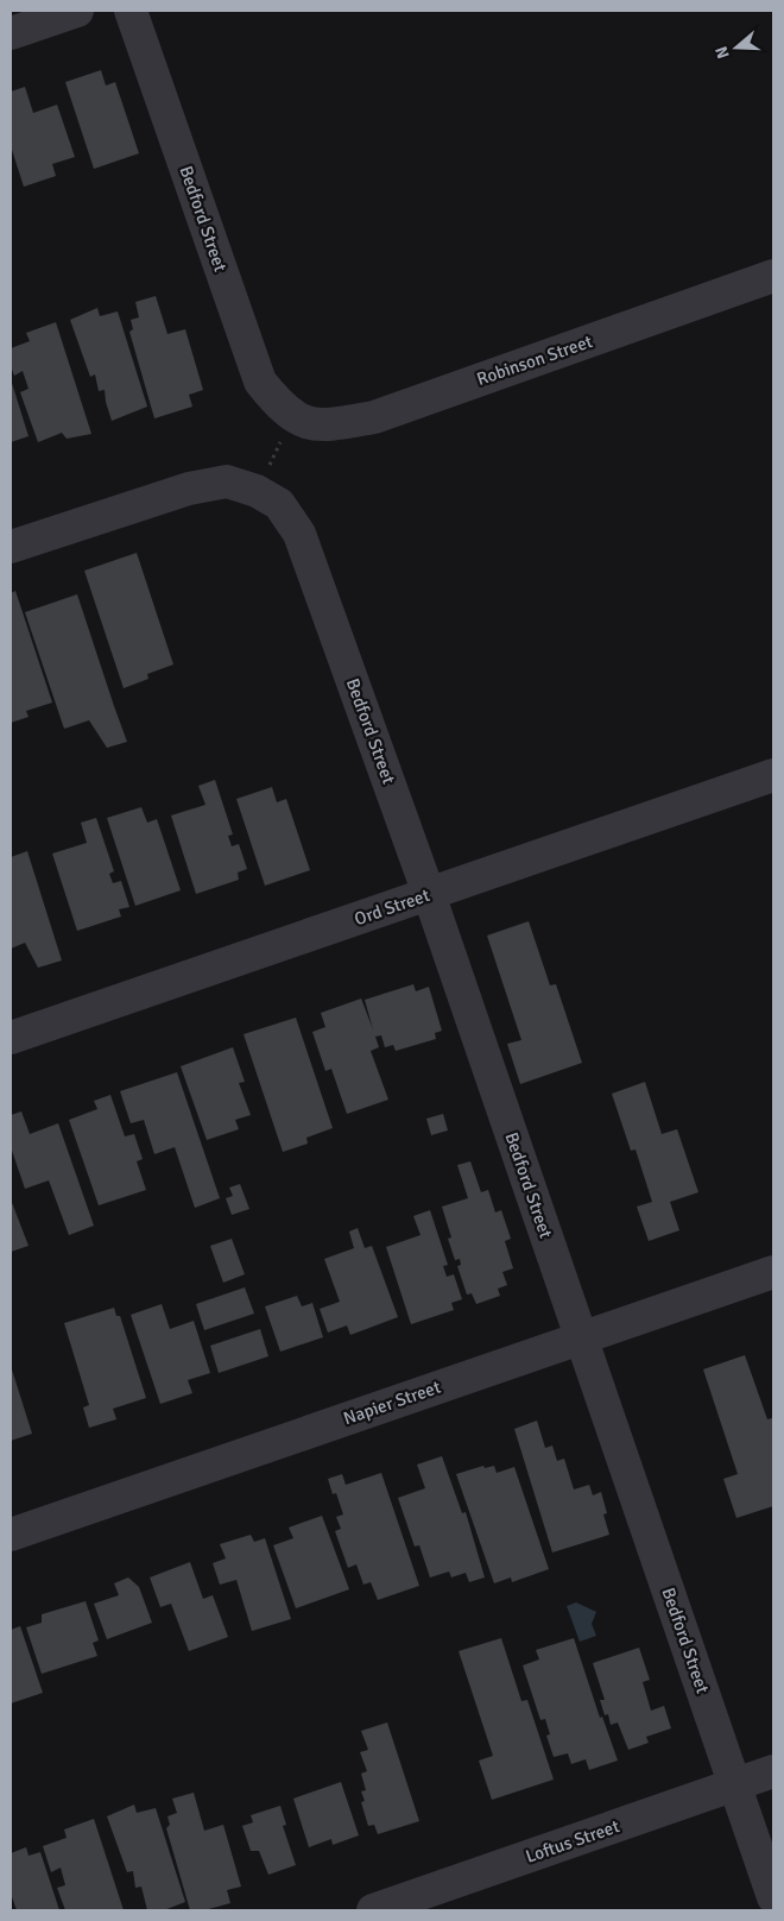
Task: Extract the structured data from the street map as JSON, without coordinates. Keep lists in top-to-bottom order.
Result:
{
  "streets": {
    "street": [
      "Bedford Street",
      "Robinson Street",
      "Ord Street",
      "Napier Street",
      "Loftus Street"
    ]
  },
  "crossings": [
    ["Bedford Street", "Robinson Street"],
    ["Bedford Street", "Ord Street"],
    ["Bedford Street", "Napier Street"],
    ["Bedford Street", "Loftus Street"]
  ],
  "north": "left"
}
